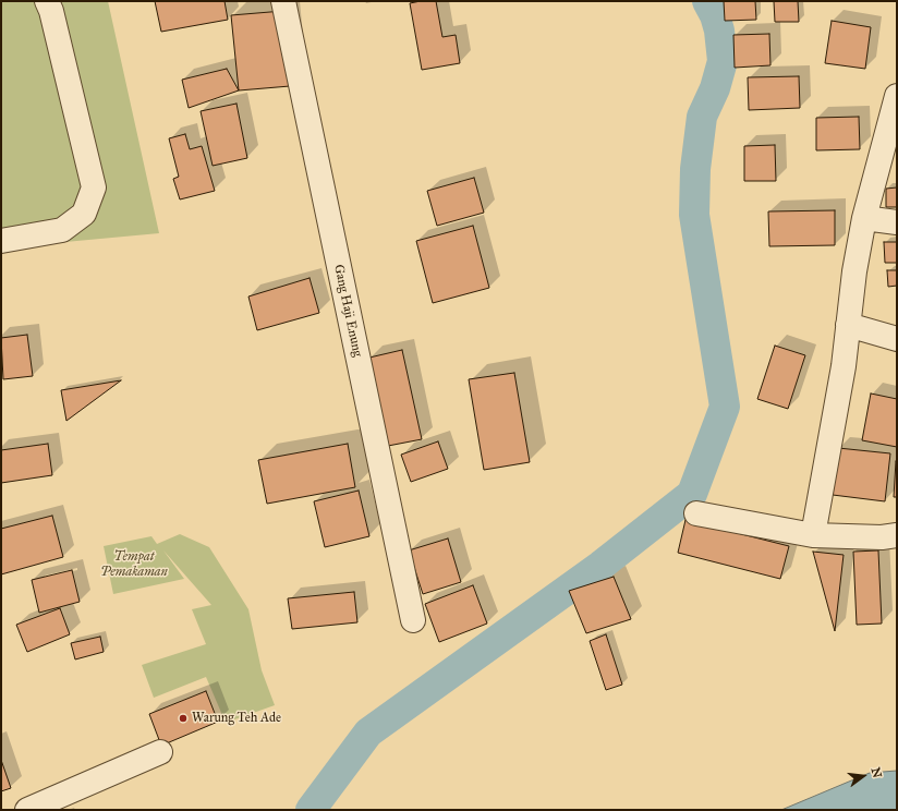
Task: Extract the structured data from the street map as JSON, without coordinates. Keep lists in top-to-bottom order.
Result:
{
  "streets": {
    "street": ["Gang Haji Enung"]
  },
  "parks": ["Tempat Pemakaman"],
  "places": ["Warung Teh Ade"],
  "north": "right"
}
